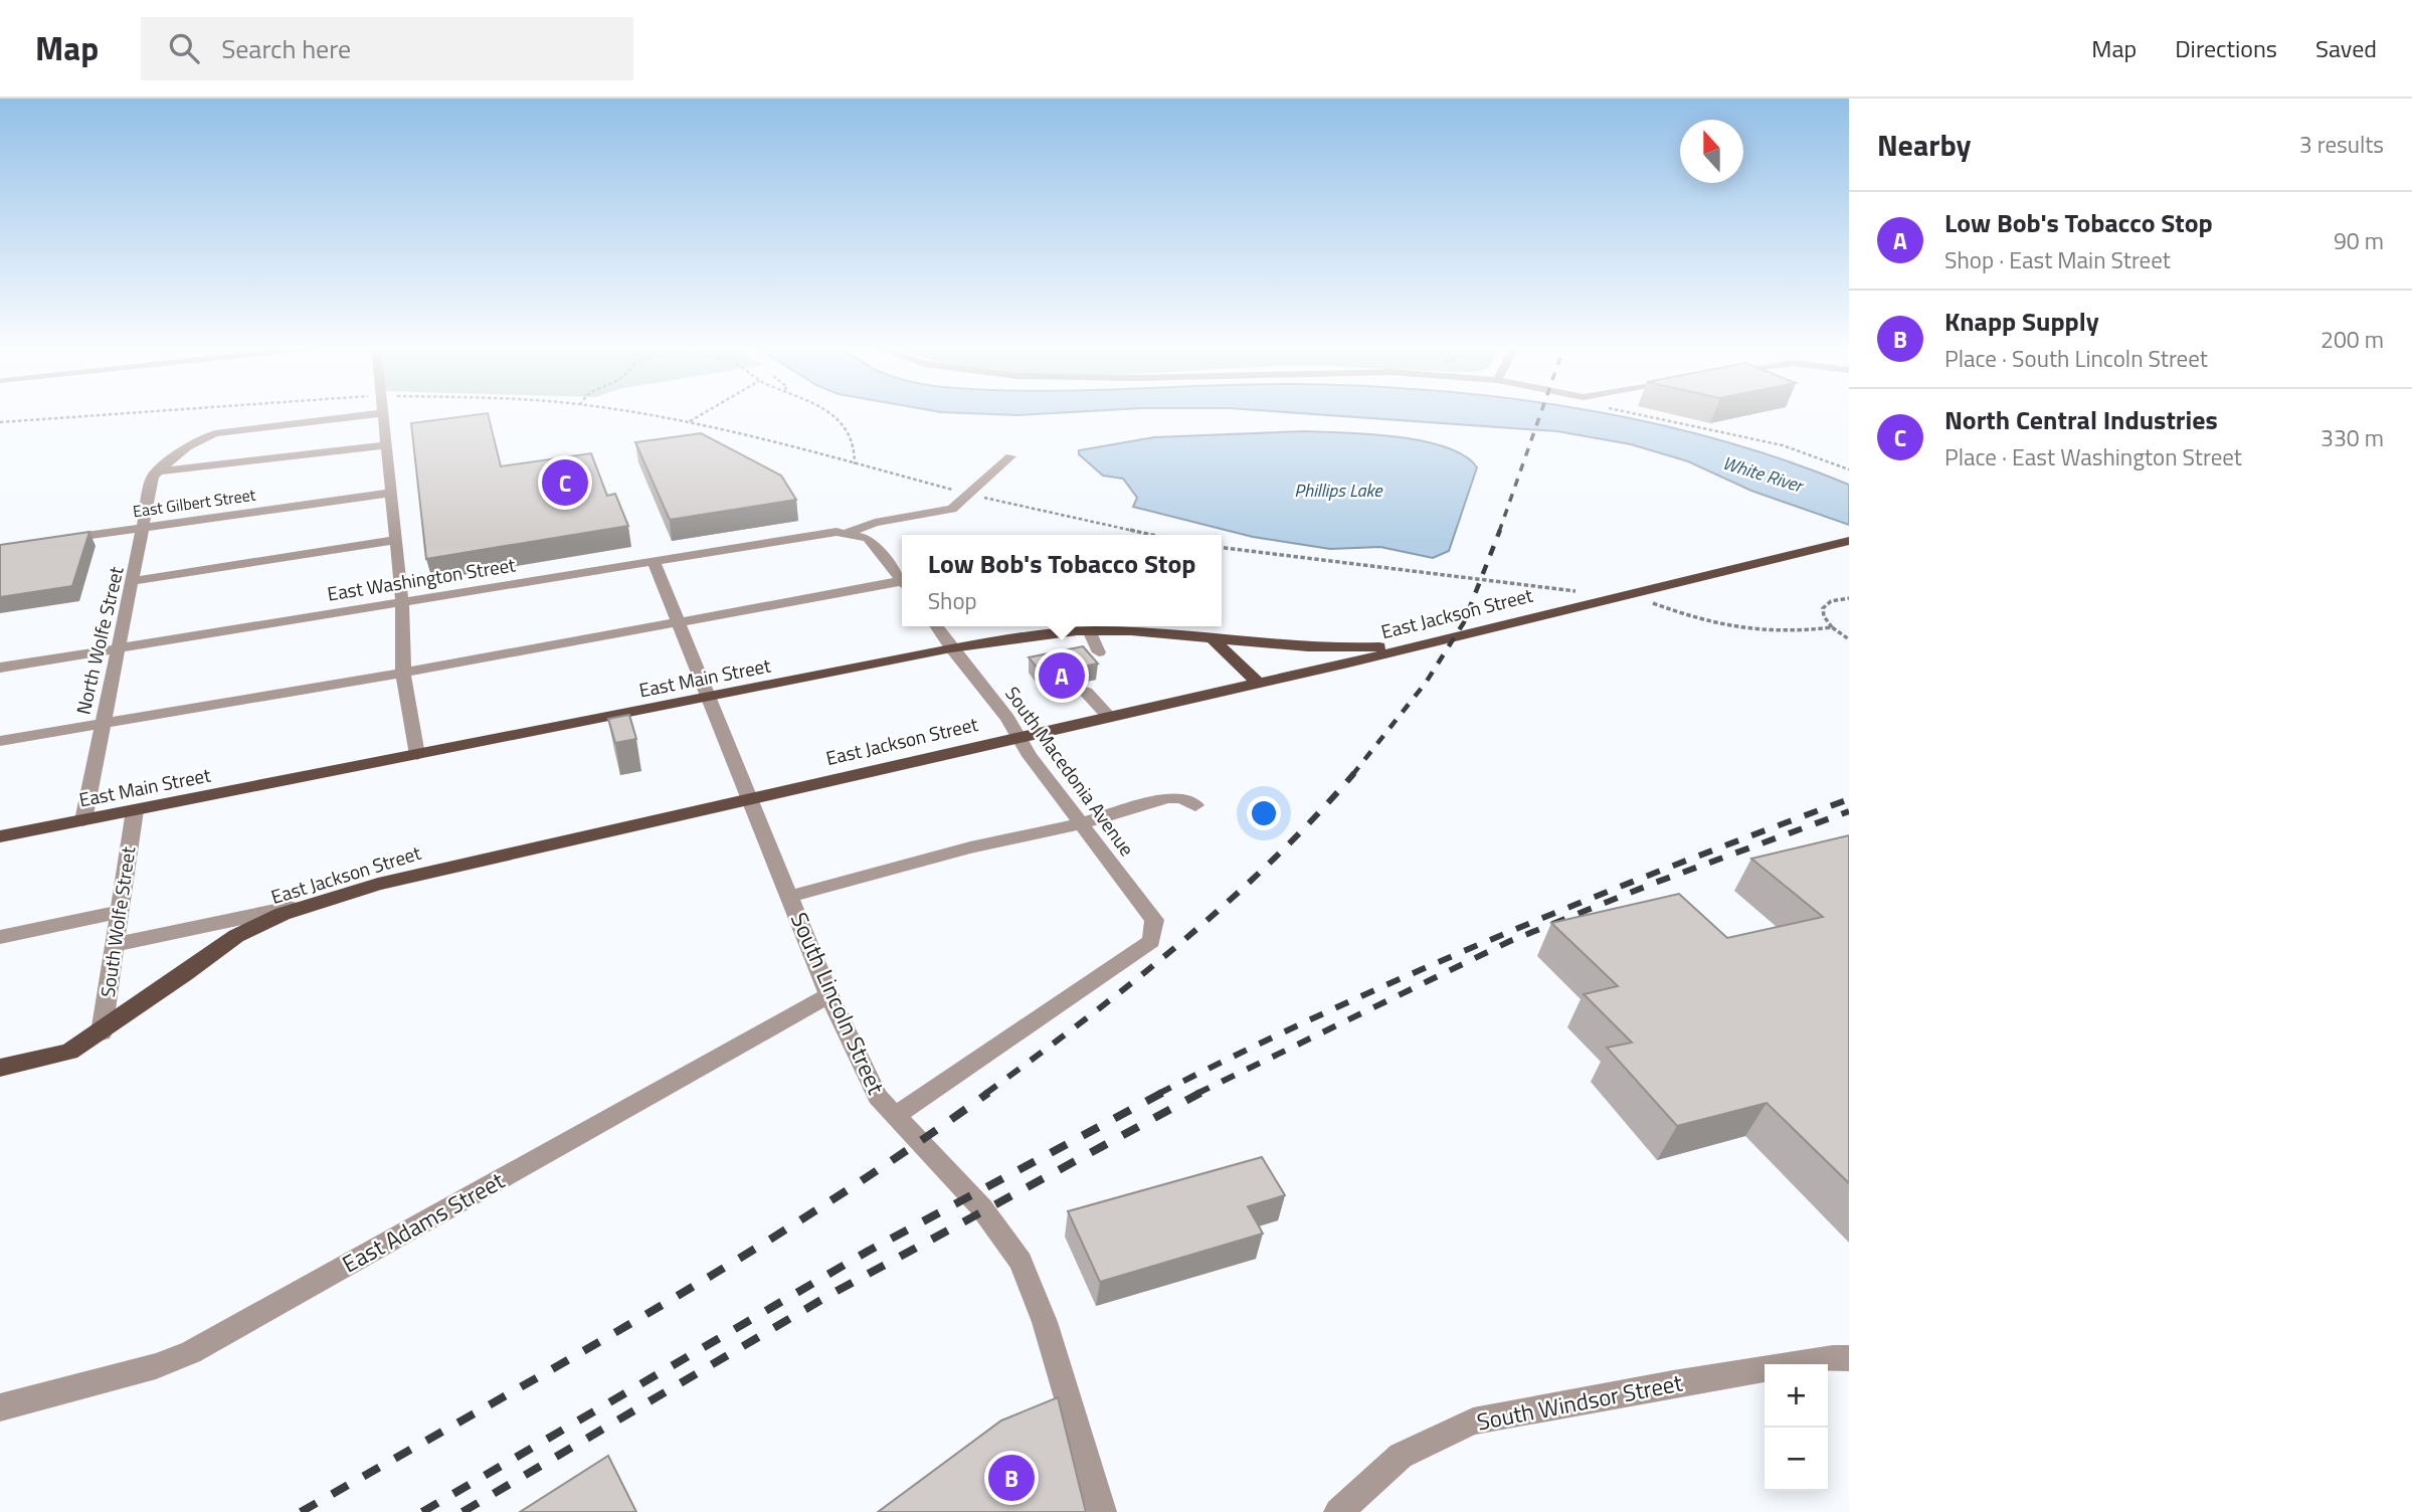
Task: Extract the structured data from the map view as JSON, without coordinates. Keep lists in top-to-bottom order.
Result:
{
  "streets": {
    "main road": ["East Jackson Street", "East Main Street"],
    "street": [
      "East Gilbert Street",
      "East Washington Street",
      "North Wolfe Street",
      "South Macedonia Avenue",
      "South Wolfe Street",
      "South Lincoln Street",
      "East Adams Street",
      "South Windsor Street"
    ]
  },
  "crossings": [
    ["East Gilbert Street", "North Wolfe Street"],
    ["East Washington Street", "North Wolfe Street"],
    ["East Washington Street", "South Lincoln Street"],
    ["East Jackson Street", "East Main Street"],
    ["East Jackson Street", "South Macedonia Avenue"],
    ["East Jackson Street", "South Wolfe Street"],
    ["East Jackson Street", "South Lincoln Street"],
    ["North Wolfe Street", "East Main Street"],
    ["East Main Street", "South Macedonia Avenue"],
    ["East Main Street", "South Wolfe Street"],
    ["East Main Street", "South Lincoln Street"],
    ["South Macedonia Avenue", "South Lincoln Street"],
    ["South Lincoln Street", "East Adams Street"]
  ],
  "water": ["White River", "Phillips Lake"],
  "north": "top",
  "page": {
    "header": "Map",
    "search": "Search here",
    "nav": ["Map", "Directions", "Saved"],
    "heading": ["Nearby", "3 results"],
    "list": [
      {
        "mark": "A",
        "name": "Low Bob's Tobacco Stop",
        "note": "Shop · East Main Street",
        "value": "90 m"
      },
      {
        "mark": "B",
        "name": "Knapp Supply",
        "note": "Place · South Lincoln Street",
        "value": "200 m"
      },
      {
        "mark": "C",
        "name": "North Central Industries",
        "note": "Place · East Washington Street",
        "value": "330 m"
      }
    ],
    "pins": ["C", "A", "B"],
    "popup": ["Low Bob's Tobacco Stop", "Shop"],
    "map_buttons": ["+", "−"]
  }
}
